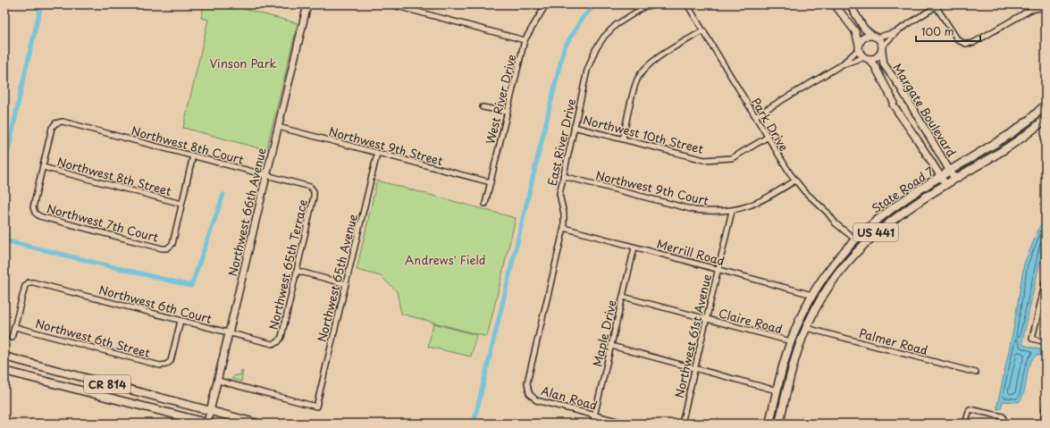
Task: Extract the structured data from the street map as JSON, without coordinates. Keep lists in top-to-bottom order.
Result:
{
  "streets": {
    "main road": ["State Road 7", "US 441", "CR 814"],
    "street": [
      "West River Drive",
      "Margate Boulevard",
      "Park Drive",
      "Northwest 10th Street",
      "East River Drive",
      "Northwest 8th Court",
      "Northwest 9th Street",
      "Northwest 8th Street",
      "Northwest 9th Court",
      "Northwest 66th Avenue",
      "Northwest 7th Court",
      "Merrill Road",
      "Northwest 65th Terrace",
      "Northwest 65th Avenue",
      "Northwest 6th Court",
      "Claire Road",
      "Maple Drive",
      "Northwest 61st Avenue",
      "Northwest 6th Street",
      "Palmer Road",
      "Alan Road"
    ]
  },
  "crossings": [
    ["West River Drive", "Northwest 9th Street"],
    ["Margate Boulevard", "State Road 7"],
    ["Park Drive", "Northwest 10th Street"],
    ["Park Drive", "Northwest 9th Court"],
    ["Park Drive", "State Road 7"],
    ["Northwest 10th Street", "East River Drive"],
    ["East River Drive", "Northwest 9th Court"],
    ["East River Drive", "Merrill Road"],
    ["East River Drive", "Alan Road"],
    ["Northwest 8th Court", "Northwest 8th Street"],
    ["Northwest 8th Court", "Northwest 66th Avenue"],
    ["Northwest 8th Court", "Northwest 7th Court"],
    ["Northwest 8th Court", "Northwest 65th Terrace"],
    ["Northwest 9th Street", "Northwest 66th Avenue"],
    ["Northwest 9th Street", "Northwest 65th Avenue"],
    ["Northwest 8th Street", "Northwest 7th Court"],
    ["Northwest 9th Court", "Northwest 61st Avenue"],
    ["State Road 7", "Merrill Road"],
    ["State Road 7", "Claire Road"],
    ["State Road 7", "Palmer Road"],
    ["Northwest 66th Avenue", "Northwest 65th Avenue"],
    ["Northwest 66th Avenue", "Northwest 6th Court"],
    ["Northwest 66th Avenue", "CR 814"],
    ["Merrill Road", "Maple Drive"],
    ["Merrill Road", "Northwest 61st Avenue"],
    ["Northwest 65th Terrace", "Northwest 6th Court"],
    ["Northwest 6th Court", "Northwest 6th Street"],
    ["Claire Road", "Maple Drive"],
    ["Claire Road", "Northwest 61st Avenue"],
    ["Maple Drive", "Alan Road"]
  ],
  "parks": ["Vinson Park", "Andrews' Field"],
  "scale_bar": "100 m"
}
